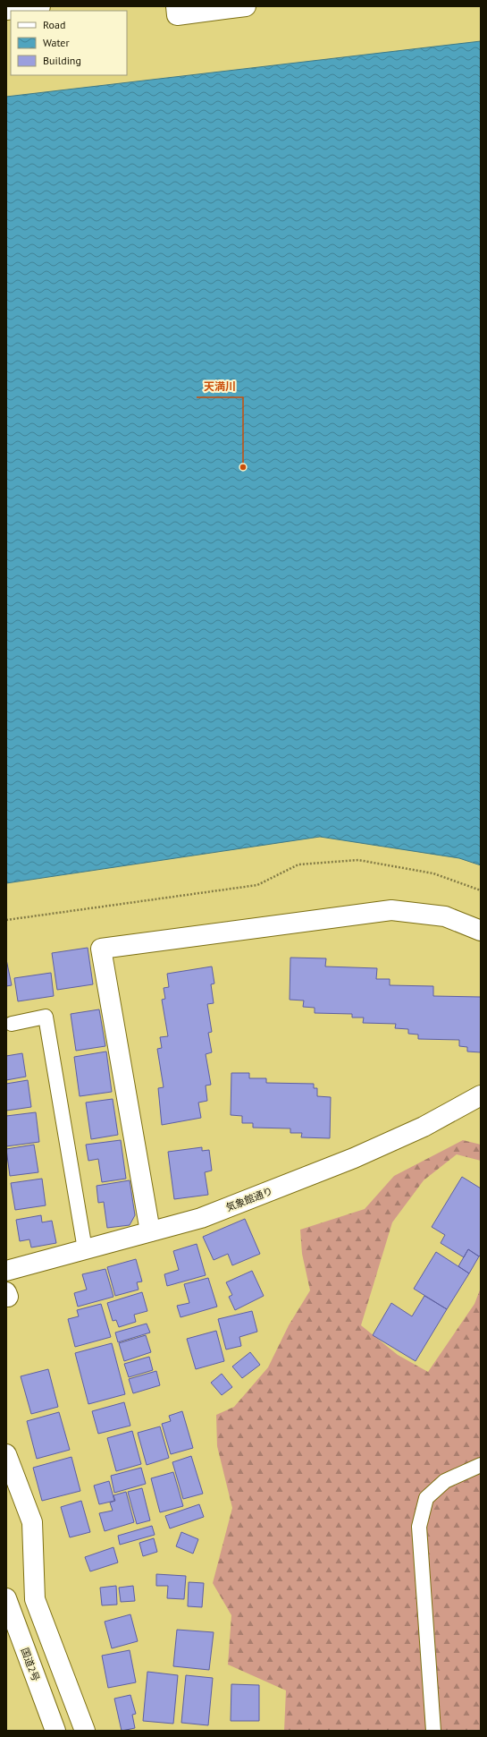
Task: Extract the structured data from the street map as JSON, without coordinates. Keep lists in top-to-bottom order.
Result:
{
  "streets": {
    "main road": ["気象館通り", "国道2号"]
  },
  "places": ["天満川"],
  "legend": ["Road", "Water", "Building"]
}
